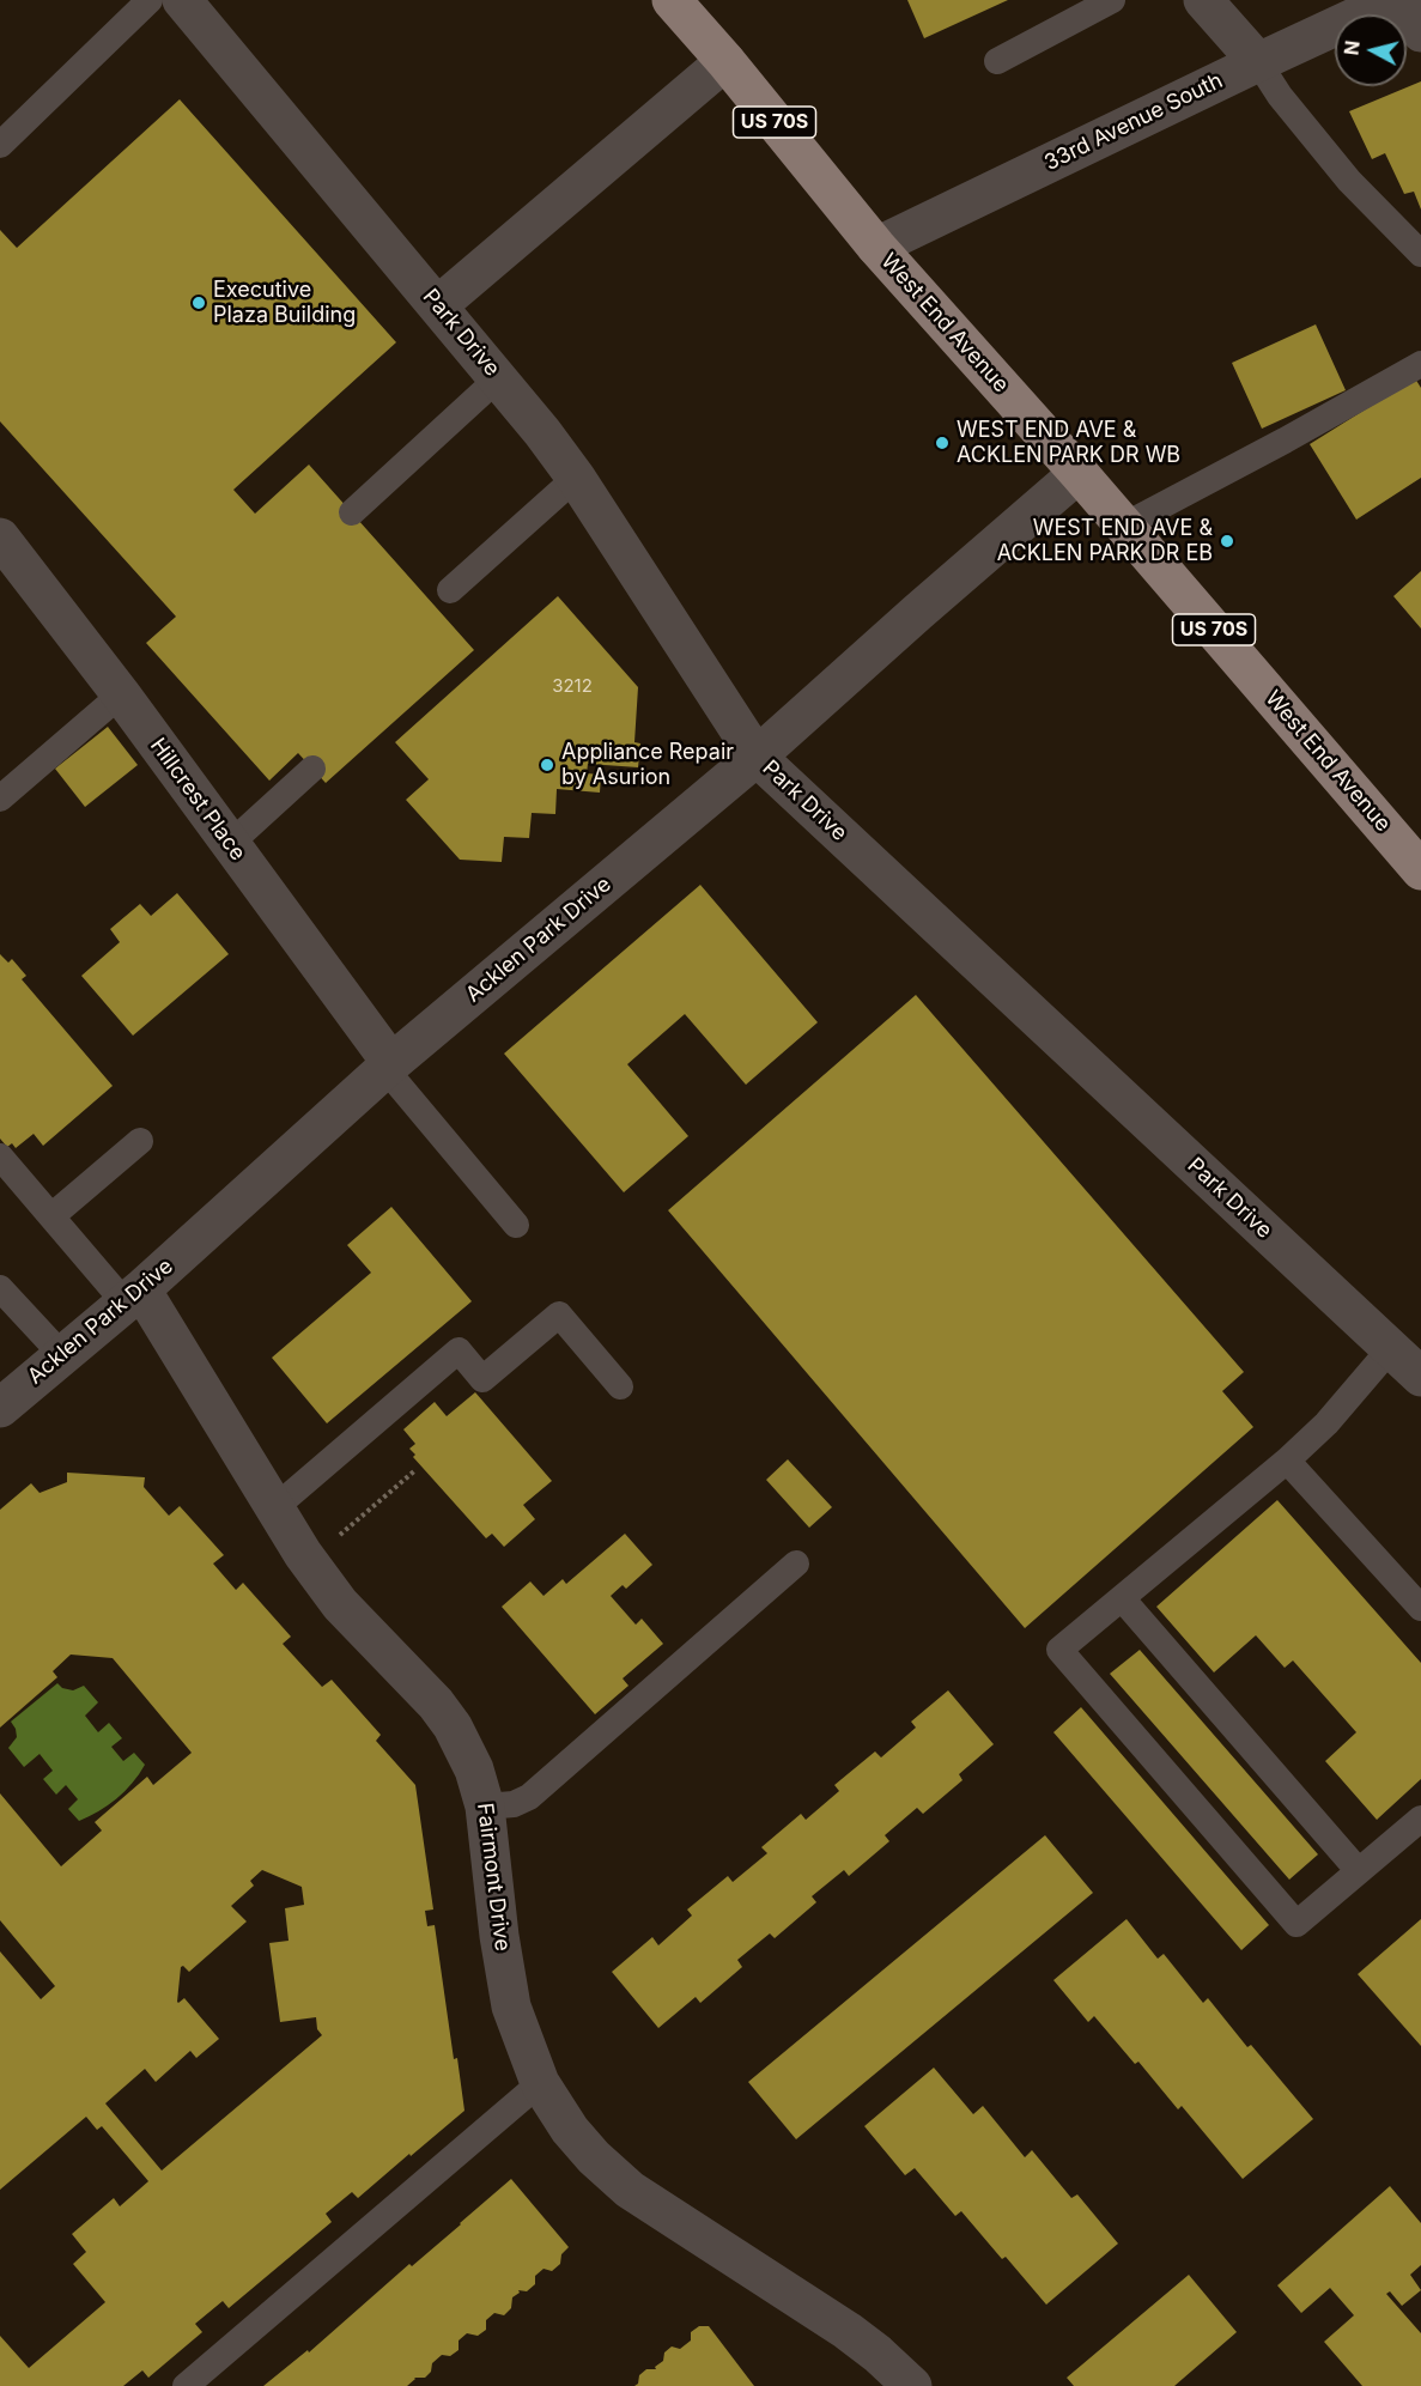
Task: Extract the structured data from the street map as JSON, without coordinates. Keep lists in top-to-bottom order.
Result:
{
  "streets": {
    "main road": ["US 70S", "West End Avenue"],
    "street": [
      "33rd Avenue South",
      "Park Drive",
      "Hillcrest Place",
      "Acklen Park Drive",
      "Fairmont Drive"
    ]
  },
  "crossings": [
    ["33rd Avenue South", "West End Avenue"],
    ["West End Avenue", "Acklen Park Drive"],
    ["Park Drive", "Acklen Park Drive"],
    ["Hillcrest Place", "Acklen Park Drive"],
    ["Acklen Park Drive", "Fairmont Drive"]
  ],
  "places": [
    "Executive Plaza Building",
    "WEST END AVE & ACKLEN PARK DR WB",
    "WEST END AVE & ACKLEN PARK DR EB",
    "Appliance Repair by Asurion"
  ],
  "house_numbers": ["3212"],
  "north": "left"
}
